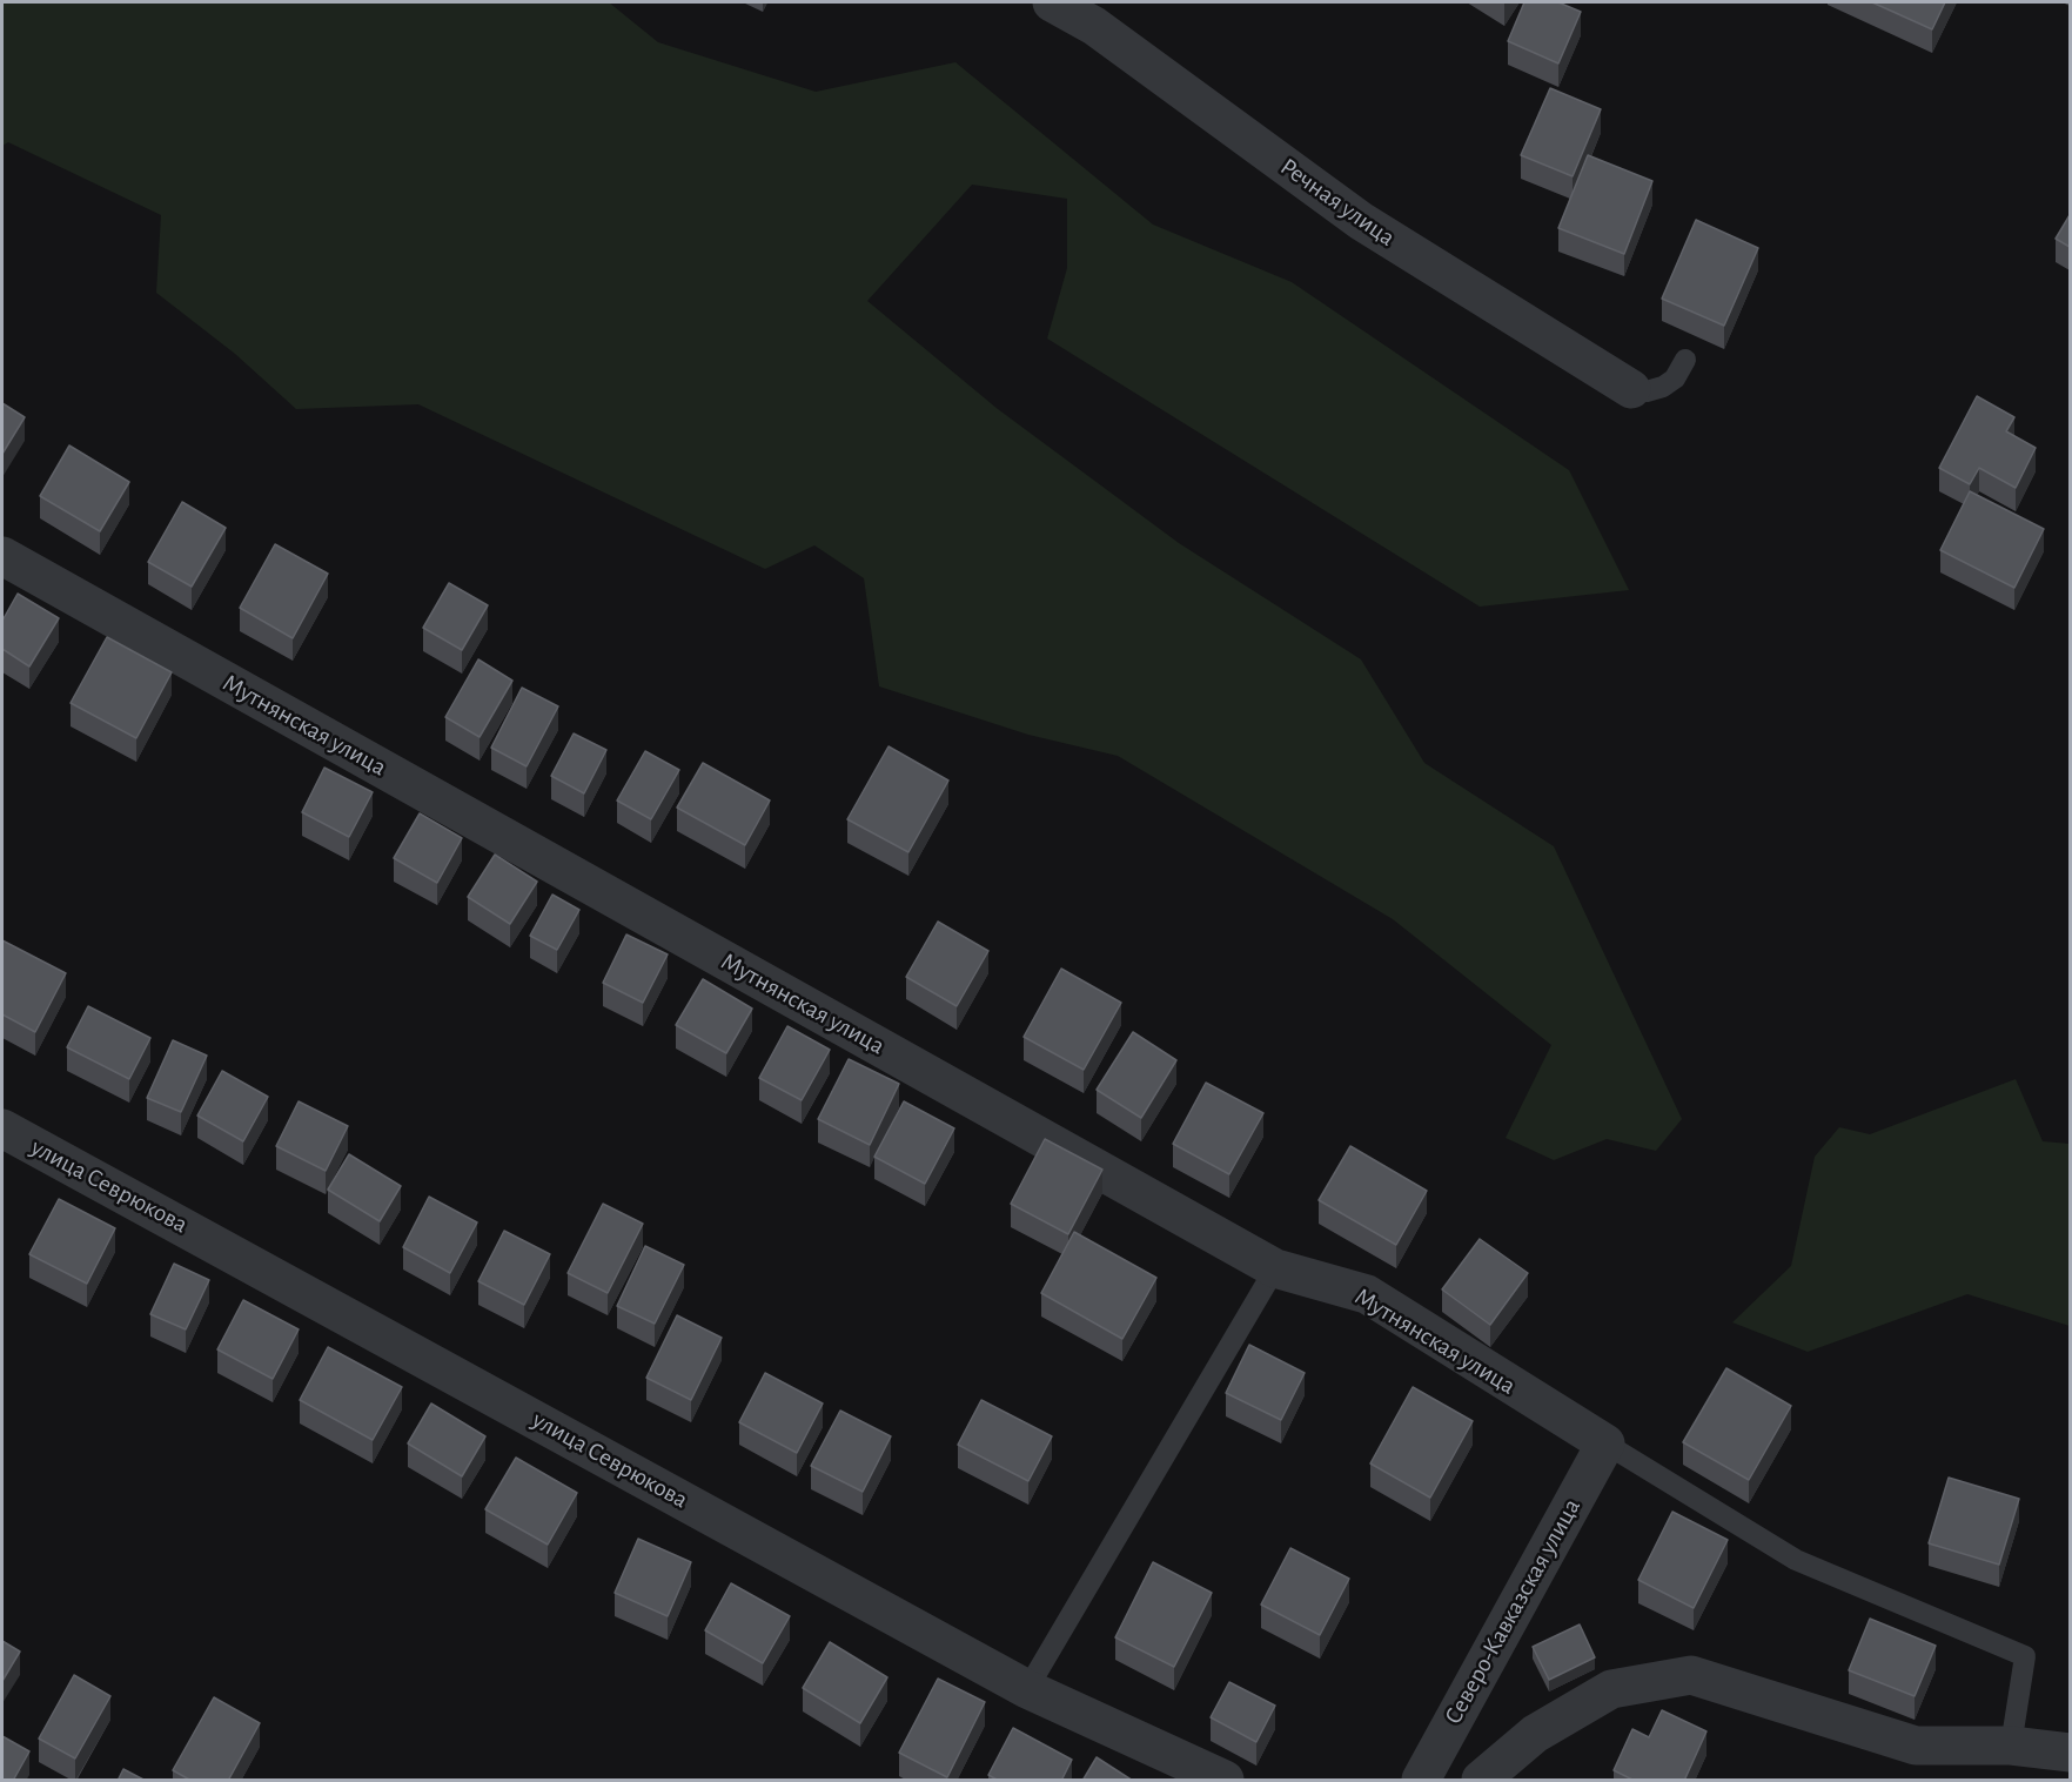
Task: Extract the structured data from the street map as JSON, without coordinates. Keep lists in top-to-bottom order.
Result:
{
  "streets": {
    "street": [
      "Речная улица",
      "Мутнянская улица",
      "улица Севрюкова",
      "Северо-Кавказская улица"
    ]
  },
  "crossings": [
    ["Мутнянская улица", "Северо-Кавказская улица"]
  ]
}
